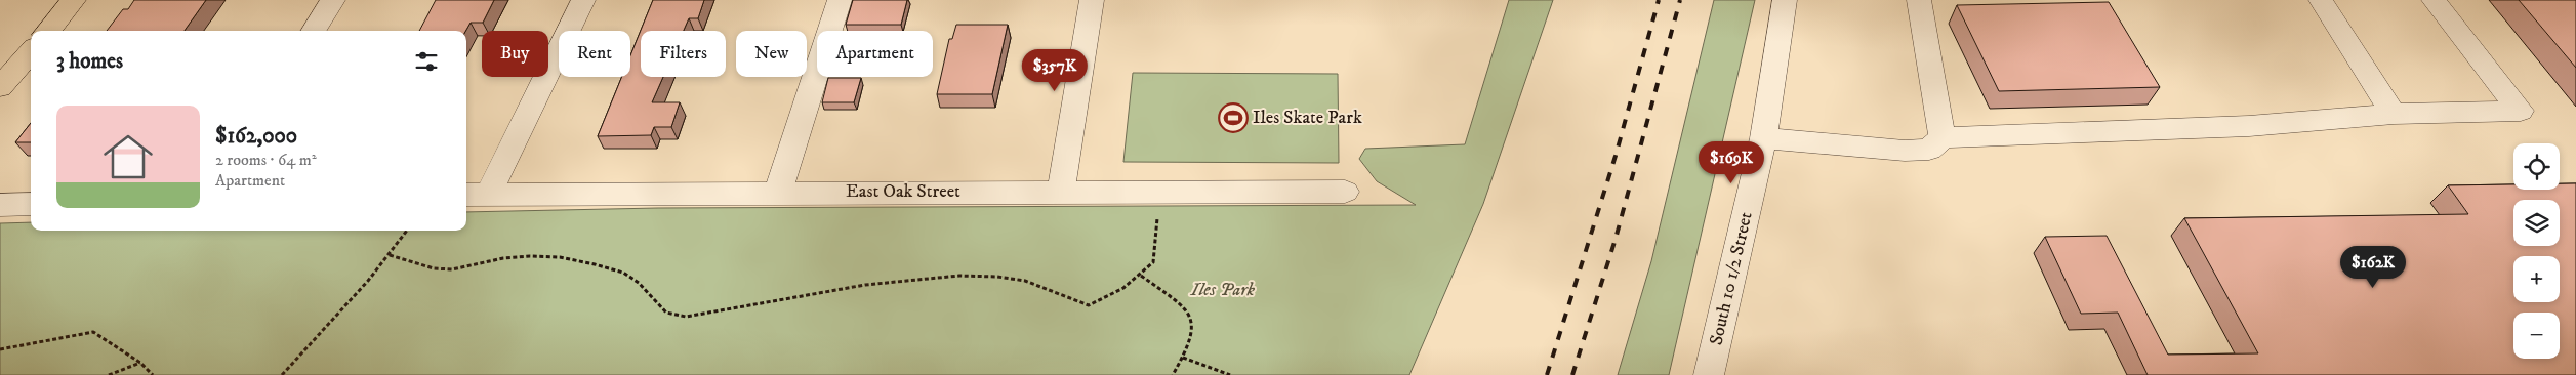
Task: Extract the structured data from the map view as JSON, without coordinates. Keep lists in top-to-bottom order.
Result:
{
  "streets": {
    "street": ["East Oak Street", "South 10 1/2 Street"]
  },
  "parks": ["Iles Park"],
  "places": {
    "sports": ["Iles Skate Park"]
  },
  "page": {
    "chip": [
      "Buy",
      "Rent",
      "Filters",
      "New",
      "Apartment"
    ],
    "heading": "3 homes",
    "price": ["$357K", "$169K", "$162K"],
    "list": [
      {
        "name": "$162,000",
        "note": "2 rooms · 64 m² · Apartment"
      }
    ],
    "map_buttons": ["+", "−"]
  }
}
